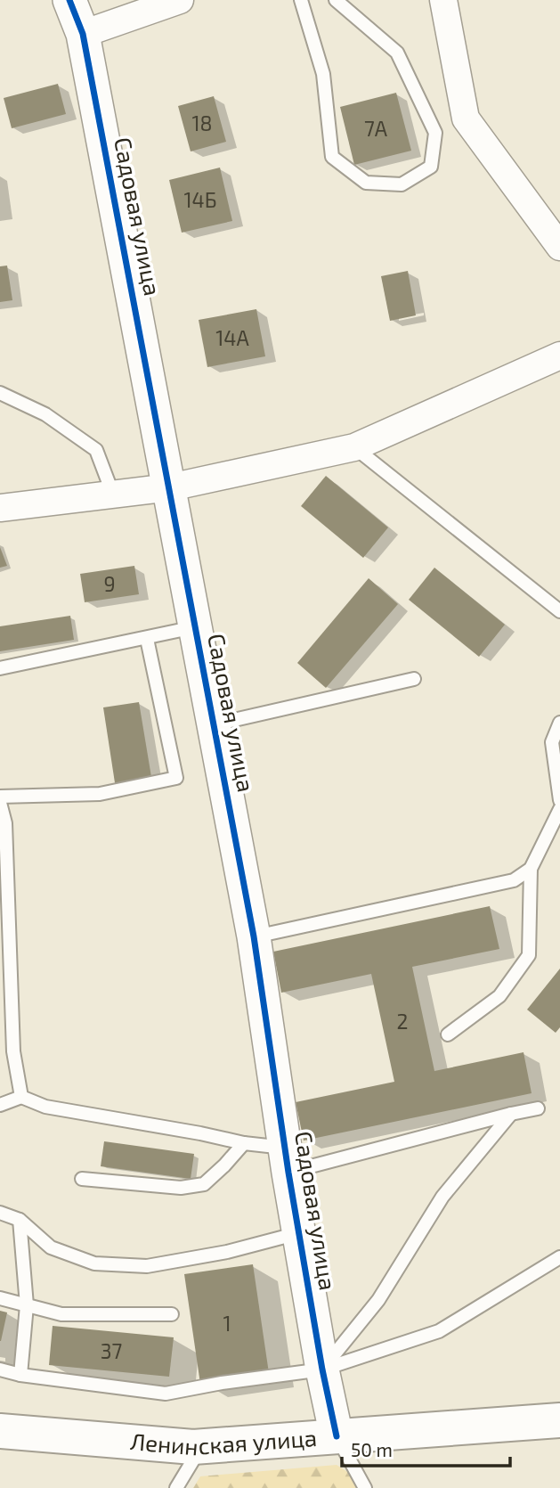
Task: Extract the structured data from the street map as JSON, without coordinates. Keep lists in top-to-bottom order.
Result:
{
  "streets": {
    "main road": ["Ленинская улица"],
    "street": ["Садовая улица"]
  },
  "crossings": [
    ["Садовая улица", "Ленинская улица"]
  ],
  "house_numbers": [
    "18",
    "7А",
    "14Б",
    "14А",
    "9",
    "2",
    "1",
    "37"
  ],
  "scale_bar": "50 m"
}
